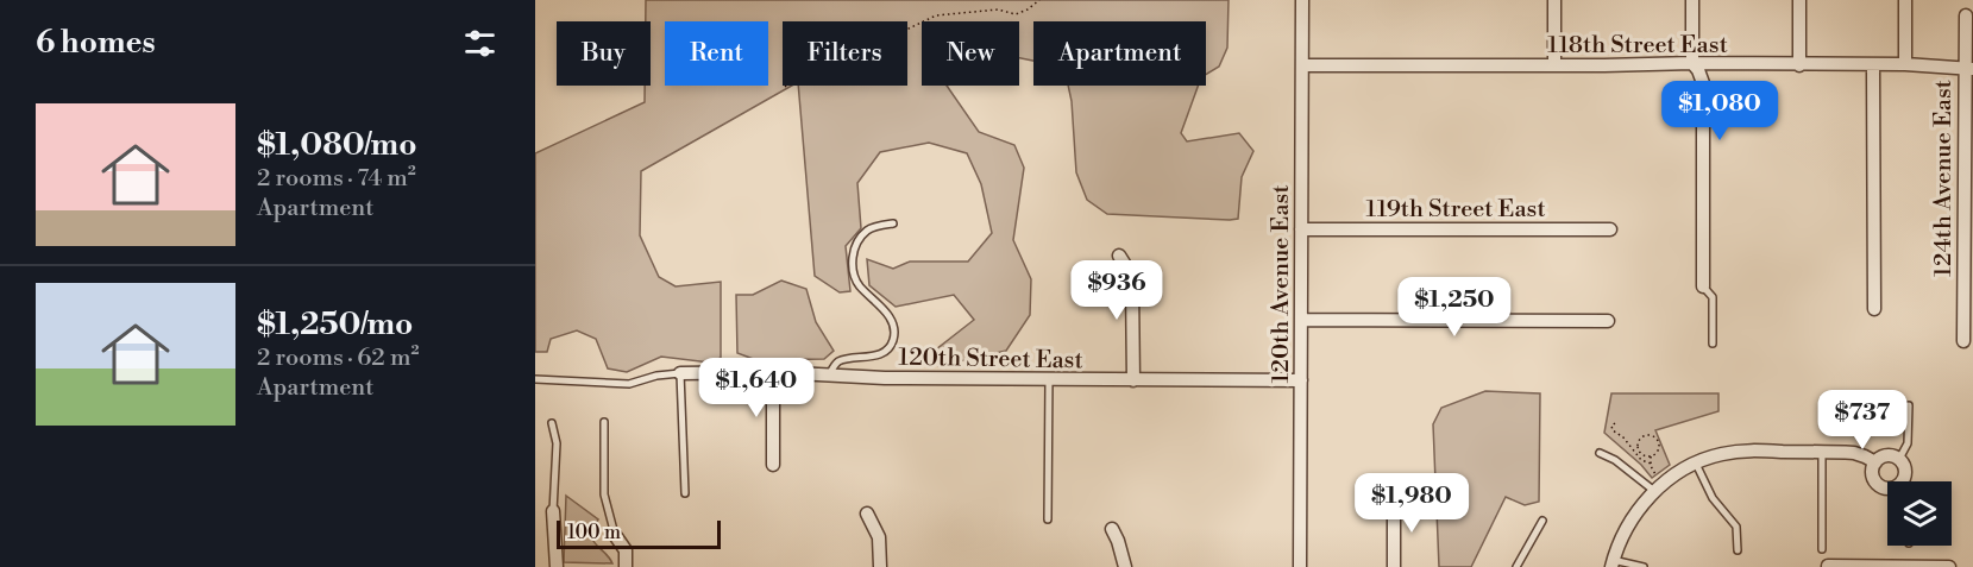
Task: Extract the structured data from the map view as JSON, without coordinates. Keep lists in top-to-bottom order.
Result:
{
  "streets": {
    "street": [
      "118th Street East",
      "124th Avenue East",
      "119th Street East",
      "120th Avenue East",
      "120th Street East"
    ]
  },
  "crossings": [
    ["118th Street East", "124th Avenue East"],
    ["118th Street East", "120th Avenue East"],
    ["119th Street East", "120th Avenue East"],
    ["120th Avenue East", "120th Street East"]
  ],
  "scale_bar": "100 m",
  "page": {
    "heading": "6 homes",
    "chip": [
      "Buy",
      "Rent",
      "Filters",
      "New",
      "Apartment"
    ],
    "price": [
      "$1,080",
      "$936",
      "$1,250",
      "$1,640",
      "$737",
      "$1,980"
    ],
    "list": [
      {
        "name": "$1,080/mo",
        "note": "2 rooms · 74 m² · Apartment"
      },
      {
        "name": "$1,250/mo",
        "note": "2 rooms · 62 m² · Apartment"
      }
    ],
    "scale": "100 m"
  }
}
